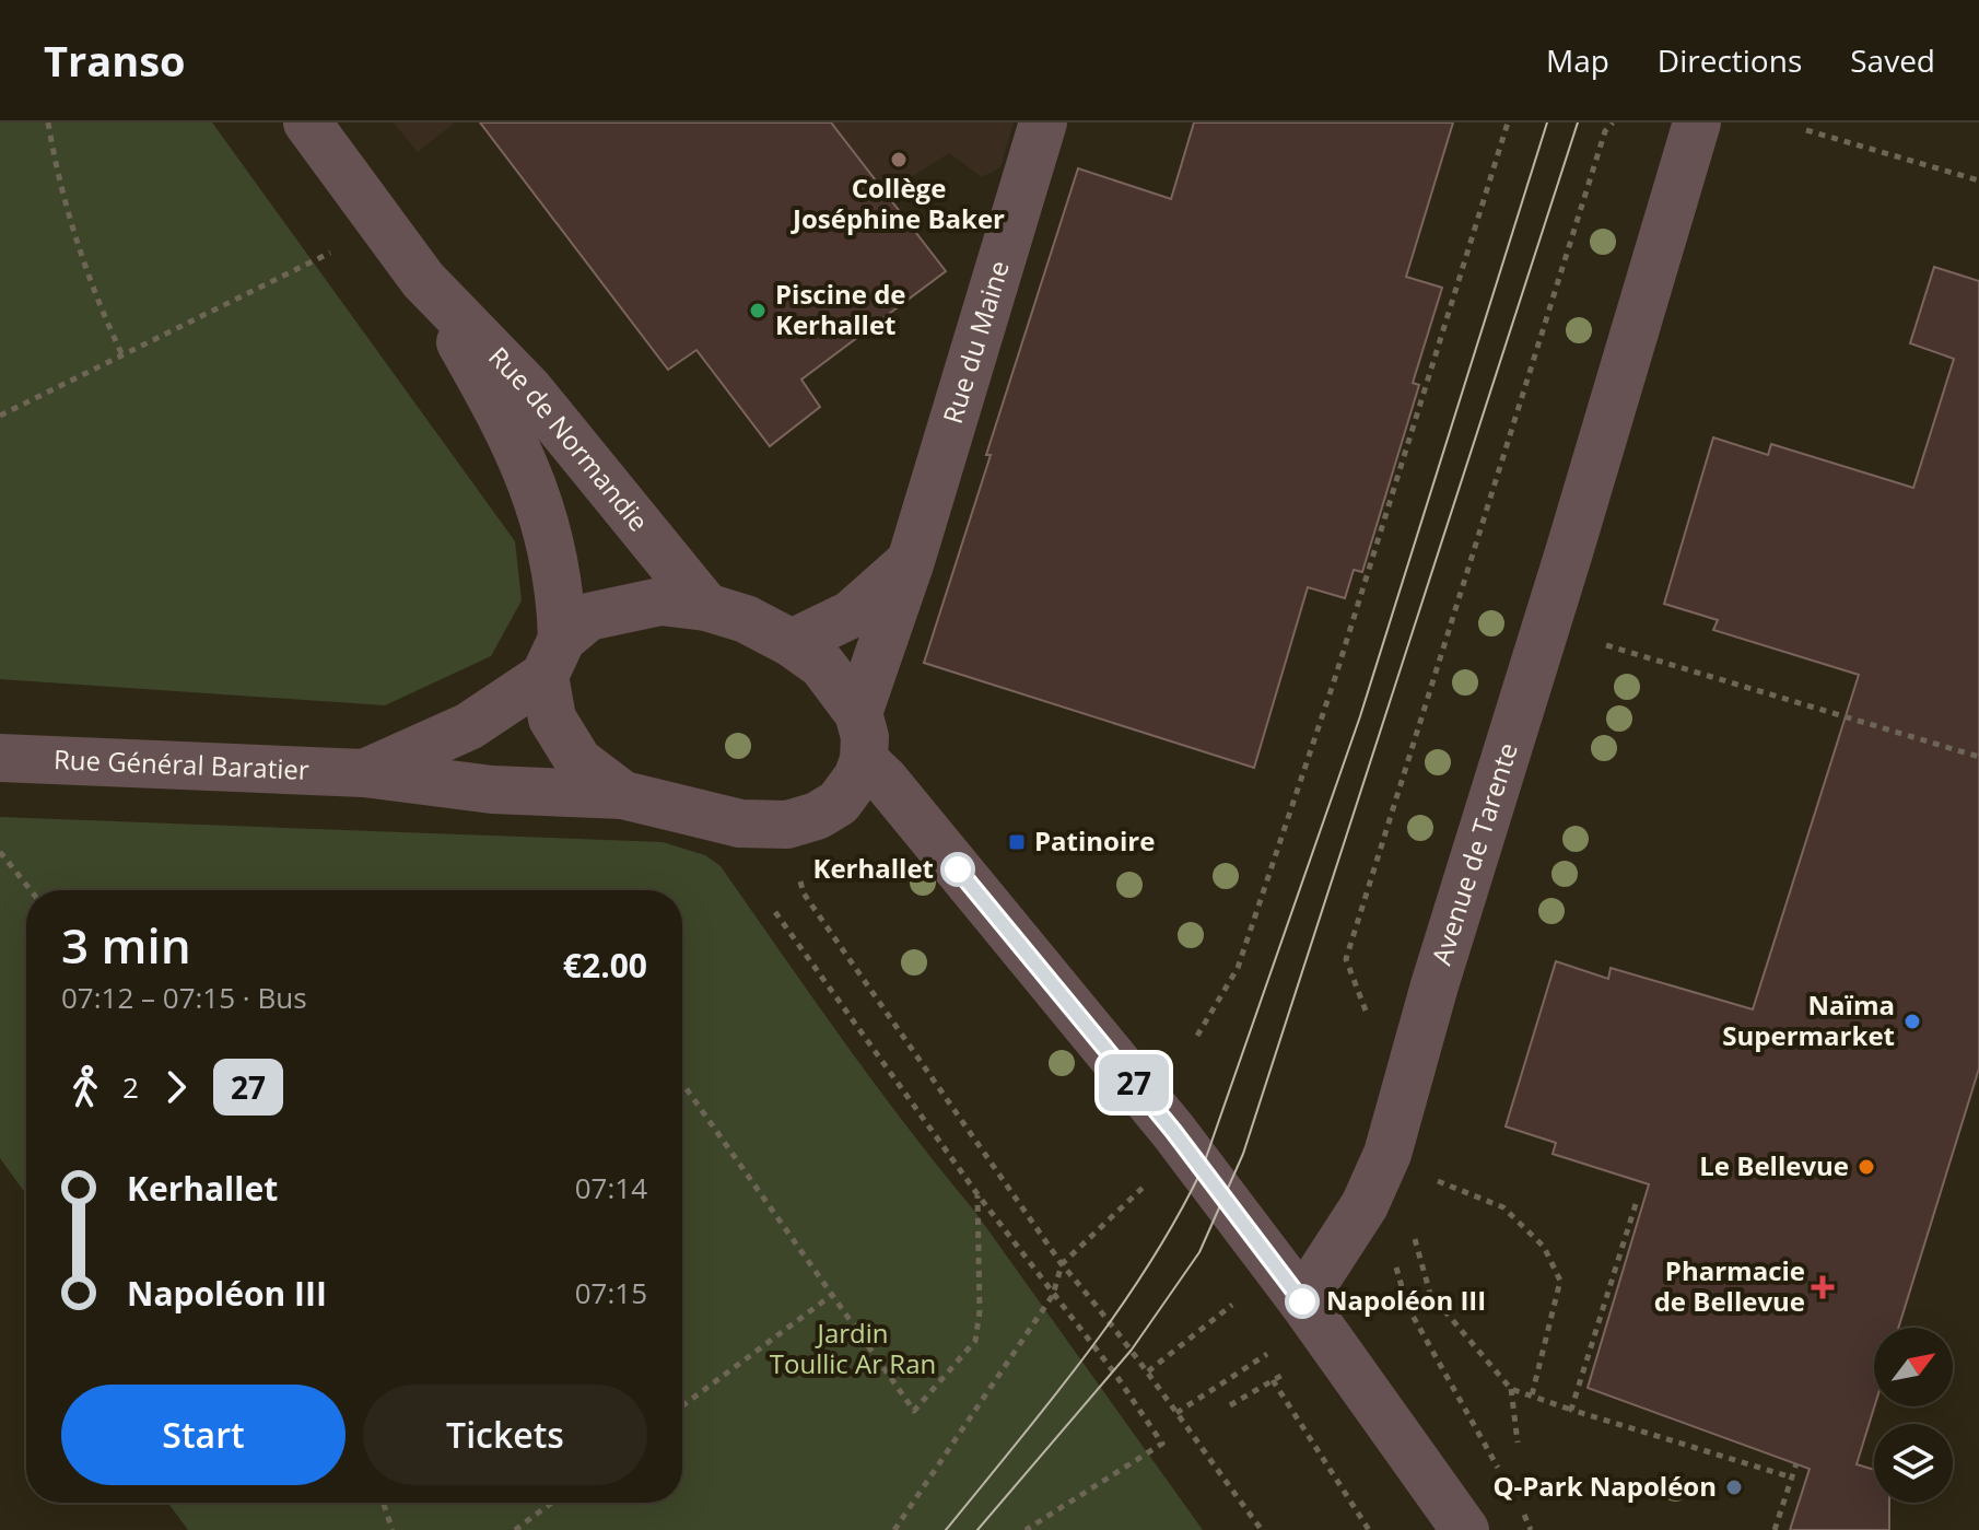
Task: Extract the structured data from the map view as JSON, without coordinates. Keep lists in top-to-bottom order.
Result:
{
  "streets": {
    "street": [
      "Rue du Maine",
      "Rue de Normandie",
      "Rue Général Baratier",
      "Avenue de Tarente"
    ]
  },
  "crossings": [
    ["Rue du Maine", "Rue de Normandie"],
    ["Rue du Maine", "Rue Général Baratier"],
    ["Rue de Normandie", "Rue Général Baratier"]
  ],
  "parks": ["Jardin Toullic Ar Ran"],
  "places": {
    "other": [
      "Collège Joséphine Baker",
      "Piscine de Kerhallet",
      "Kerhallet",
      "Naïma Supermarket",
      "Le Bellevue",
      "Napoléon III",
      "Q-Park Napoléon"
    ],
    "transit": ["Patinoire"],
    "health": ["Pharmacie de Bellevue"]
  },
  "lines": ["bus line 27"],
  "north": "top right",
  "page": {
    "header": "Transo",
    "nav": ["Map", "Directions", "Saved"],
    "on_map": "27",
    "heading": ["3 min", "07:12 – 07:15 · Bus", "€2.00"],
    "legs": ["2", "27"],
    "list": [
      {
        "name": "Kerhallet",
        "value": "07:14"
      },
      {
        "name": "Napoléon III",
        "value": "07:15"
      }
    ],
    "buttons": ["Start", "Tickets"]
  }
}
